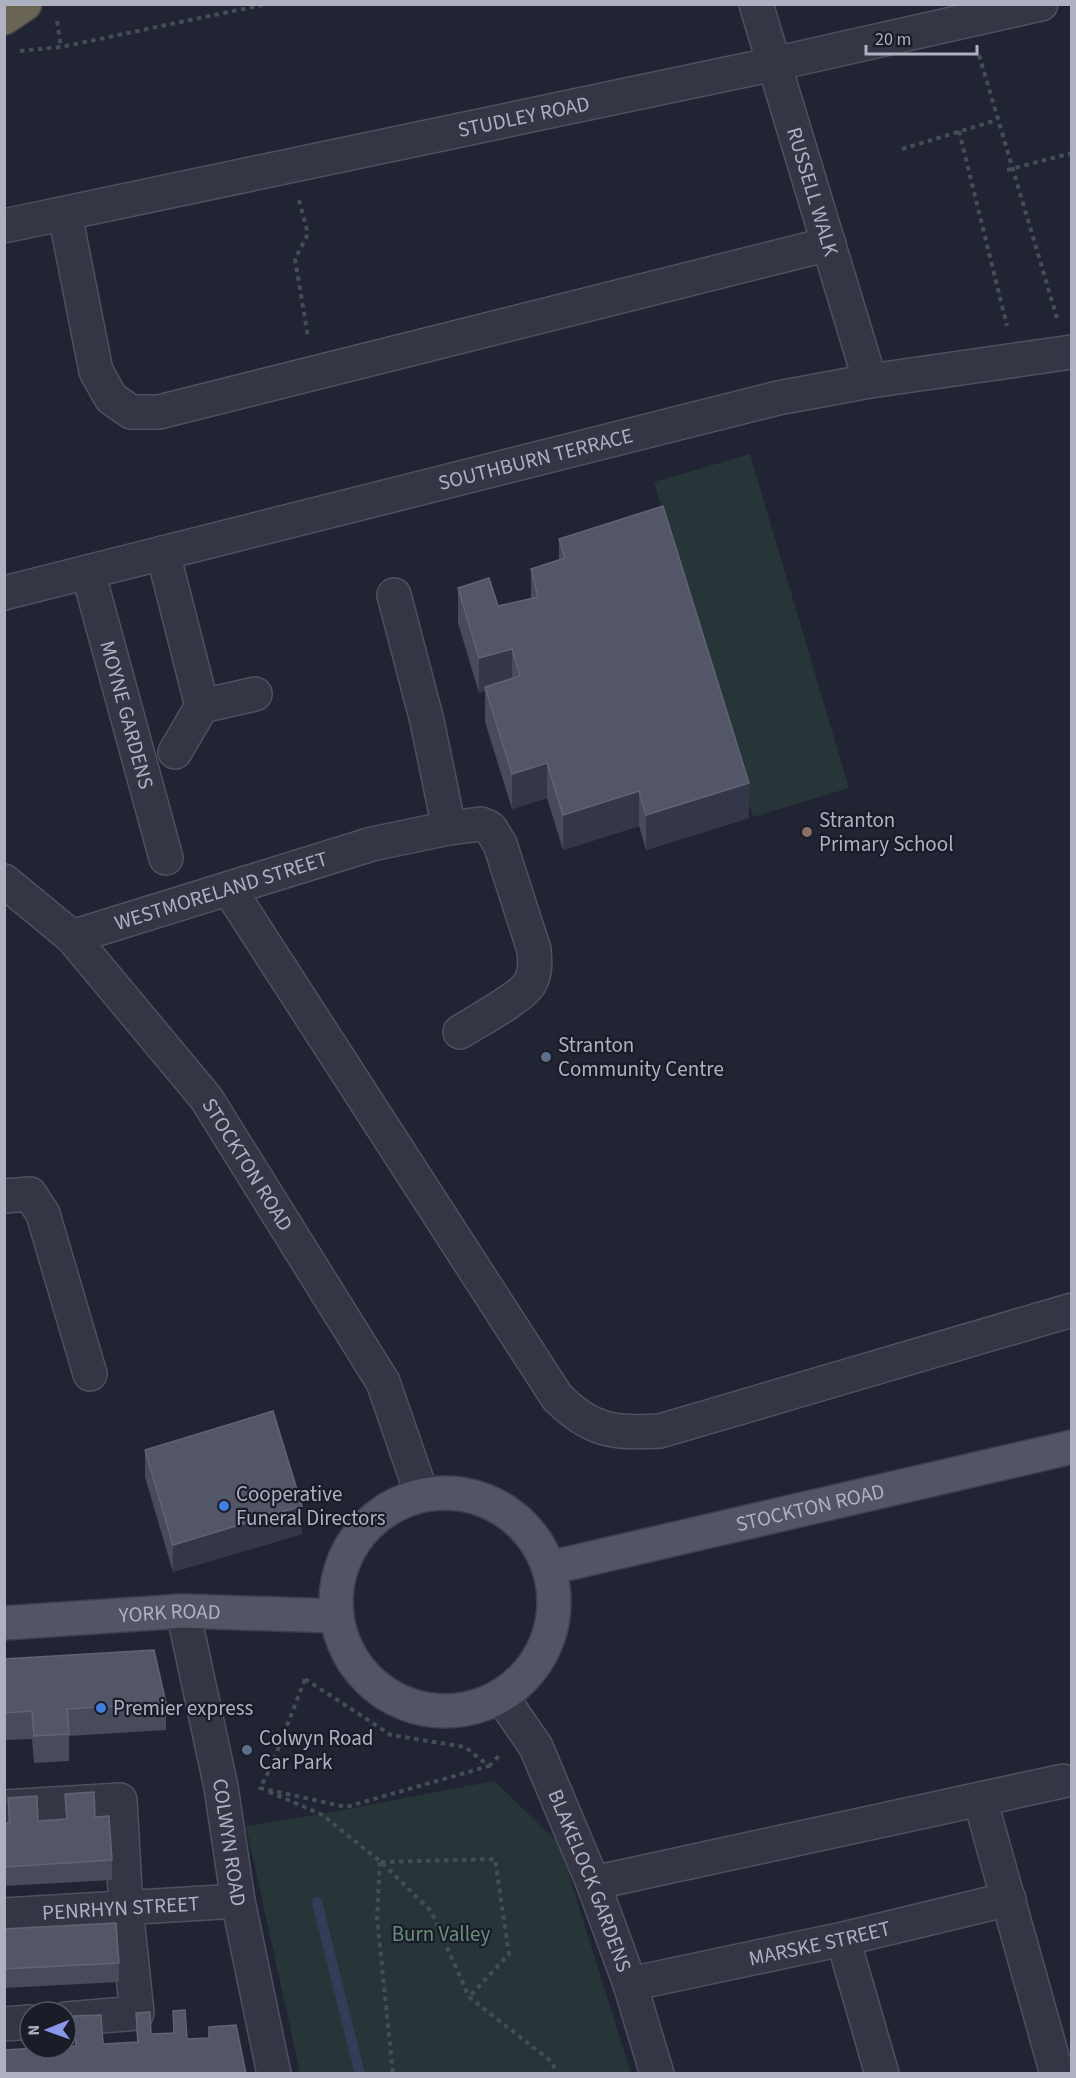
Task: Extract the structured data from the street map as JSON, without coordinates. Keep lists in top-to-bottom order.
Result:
{
  "streets": {
    "main road": ["STOCKTON ROAD", "YORK ROAD"],
    "street": [
      "STUDLEY ROAD",
      "RUSSELL WALK",
      "SOUTHBURN TERRACE",
      "MOYNE GARDENS",
      "WESTMORELAND STREET",
      "COLWYN ROAD",
      "BLAKELOCK GARDENS",
      "PENRHYN STREET",
      "MARSKE STREET"
    ]
  },
  "crossings": [
    ["STUDLEY ROAD", "RUSSELL WALK"],
    ["RUSSELL WALK", "SOUTHBURN TERRACE"],
    ["SOUTHBURN TERRACE", "MOYNE GARDENS"],
    ["WESTMORELAND STREET", "STOCKTON ROAD"],
    ["YORK ROAD", "COLWYN ROAD"],
    ["COLWYN ROAD", "PENRHYN STREET"],
    ["BLAKELOCK GARDENS", "MARSKE STREET"]
  ],
  "parks": ["Burn Valley"],
  "places": [
    "Stranton Primary School",
    "Stranton Community Centre",
    "Cooperative Funeral Directors",
    "Premier express",
    "Colwyn Road Car Park"
  ],
  "scale_bar": "20 m",
  "north": "left"
}
